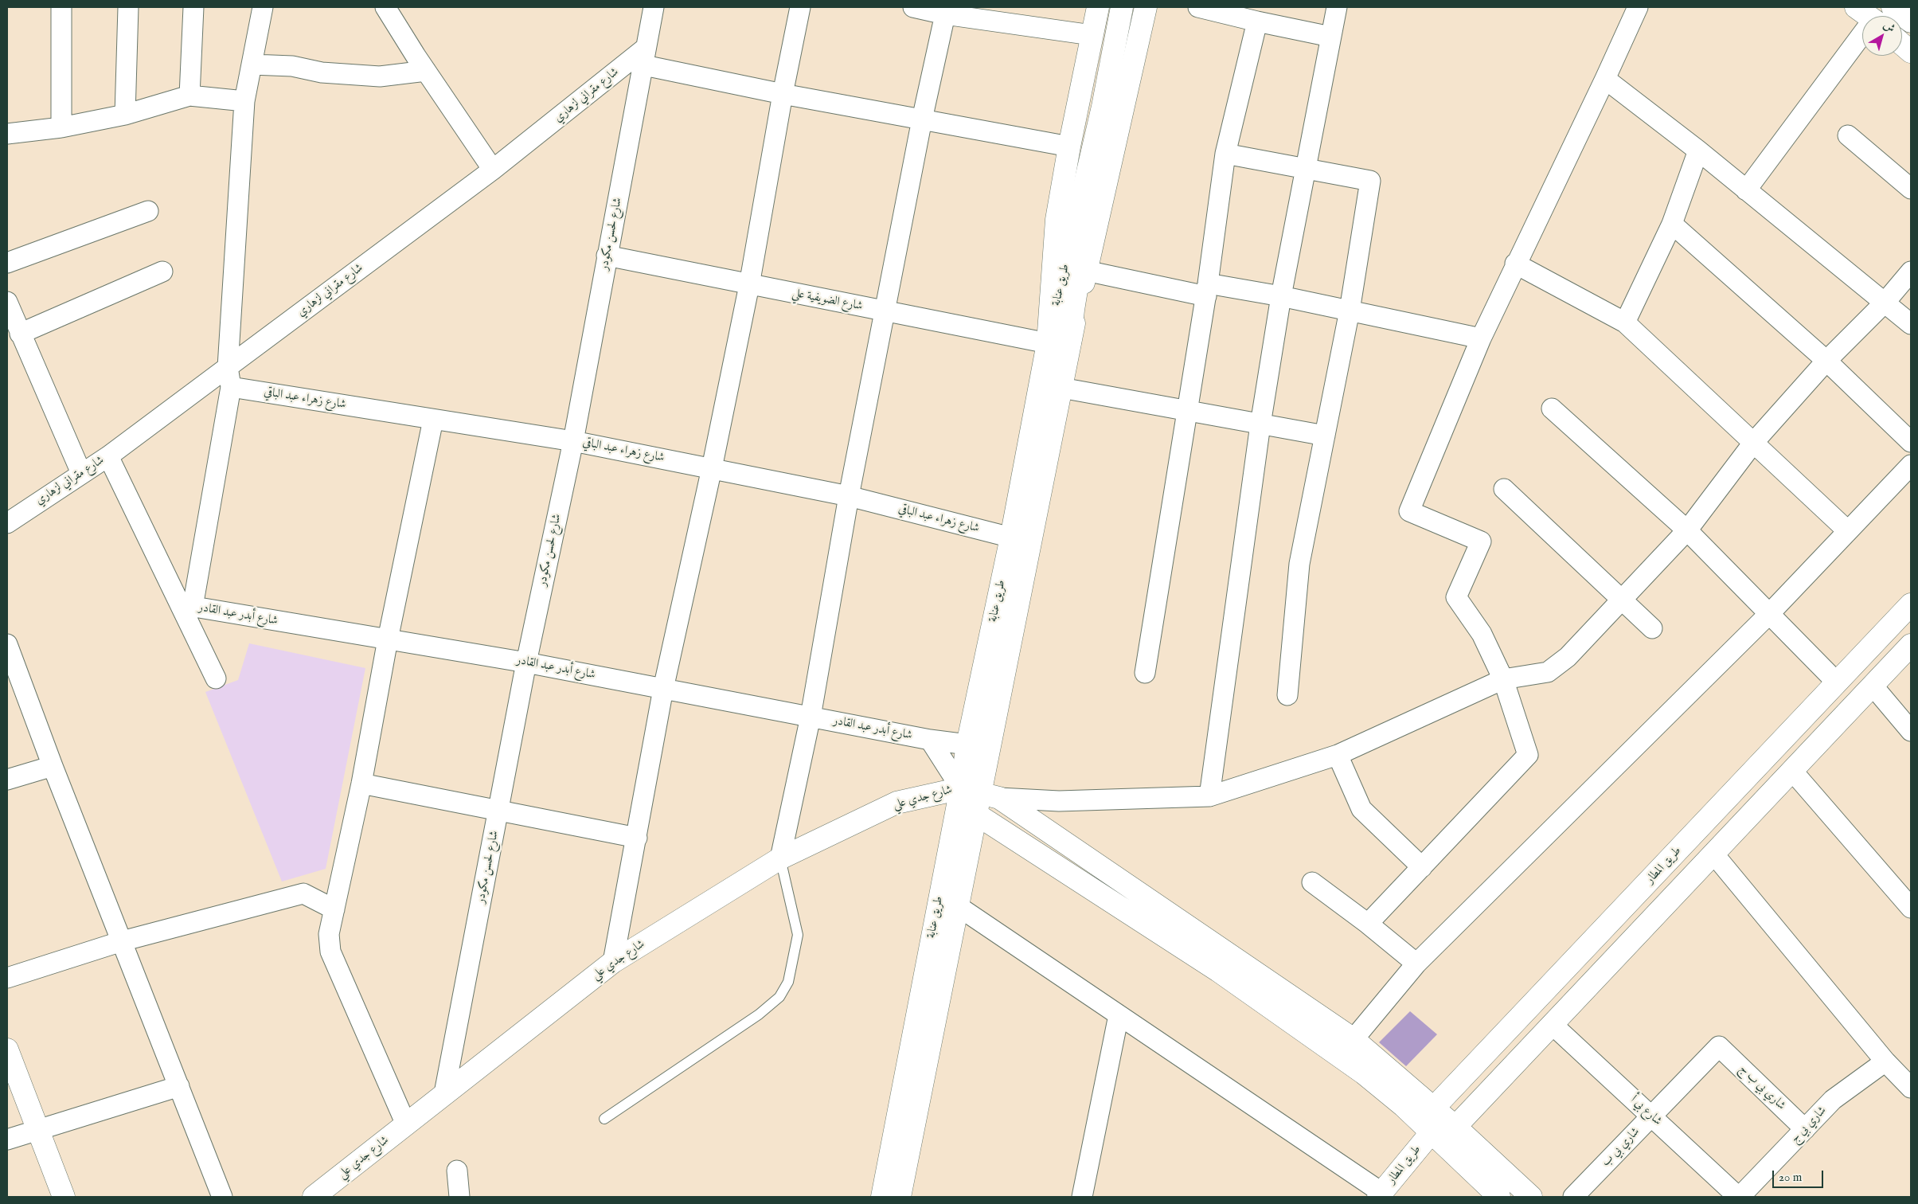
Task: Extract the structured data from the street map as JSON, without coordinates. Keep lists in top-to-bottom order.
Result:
{
  "streets": {
    "main road": ["طريق عنابة", "شارع جدي علي", "طريق المطار"],
    "street": [
      "شارع مقراني لزهاري",
      "شارع لحسن مكودر",
      "شارع الضويفية علي",
      "شارع زهراء عبد الباقي",
      "شارع أبدر عبد القادر",
      "شاري بي ب ج",
      "شارع بي أ",
      "شاري بي ج",
      "شاري بي ب"
    ]
  },
  "crossings": [
    ["شارع مقراني لزهاري", "شارع لحسن مكودر"],
    ["شارع لحسن مكودر", "شارع الضويفية علي"],
    ["شارع لحسن مكودر", "شارع زهراء عبد الباقي"],
    ["شارع لحسن مكودر", "شارع أبدر عبد القادر"],
    ["شارع لحسن مكودر", "شارع جدي علي"],
    ["طريق عنابة", "شارع الضويفية علي"],
    ["طريق عنابة", "شارع زهراء عبد الباقي"],
    ["طريق عنابة", "شارع أبدر عبد القادر"],
    ["طريق عنابة", "شارع جدي علي"],
    ["شاري بي ب ج", "شاري بي ج"],
    ["شاري بي ب ج", "شاري بي ب"],
    ["شارع بي أ", "شاري بي ج"],
    ["شارع بي أ", "شاري بي ب"]
  ],
  "scale_bar": "20 m",
  "north": "top right"
}
